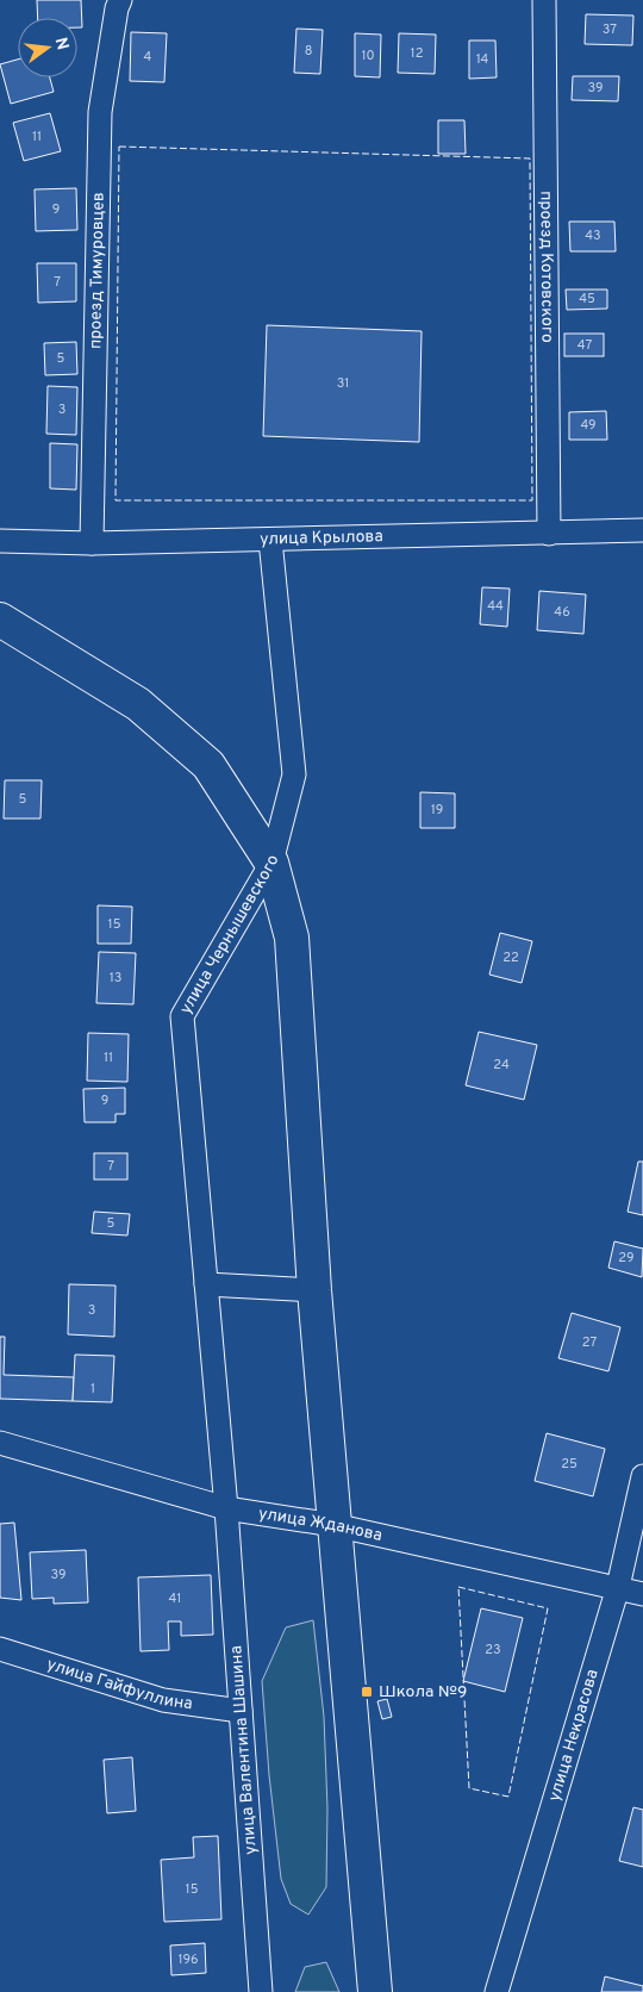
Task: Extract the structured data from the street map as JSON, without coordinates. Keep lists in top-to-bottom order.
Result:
{
  "streets": {
    "street": [
      "проезд Котовского",
      "проезд Тимуровцев",
      "улица Крылова",
      "улица Чернышевского",
      "улица Жданова",
      "улица Гайфуллина",
      "улица Некрасова",
      "улица Валентина Шашина"
    ]
  },
  "crossings": [
    ["проезд Котовского", "улица Крылова"],
    ["проезд Тимуровцев", "улица Крылова"],
    ["улица Крылова", "улица Чернышевского"],
    ["улица Чернышевского", "улица Жданова"],
    ["улица Чернышевского", "улица Валентина Шашина"],
    ["улица Жданова", "улица Некрасова"],
    ["улица Жданова", "улица Валентина Шашина"],
    ["улица Гайфуллина", "улица Валентина Шашина"]
  ],
  "places": {
    "transit": ["Школа №9"]
  },
  "house_numbers": [
    "37",
    "8",
    "12",
    "10",
    "4",
    "14",
    "39",
    "11",
    "9",
    "43",
    "7",
    "45",
    "47",
    "5",
    "31",
    "3",
    "49",
    "44",
    "46",
    "5",
    "19",
    "15",
    "22",
    "13",
    "11",
    "24",
    "9",
    "7",
    "5",
    "29",
    "3",
    "27",
    "1",
    "25",
    "39",
    "41",
    "23",
    "15",
    "196"
  ],
  "north": "right"
}
